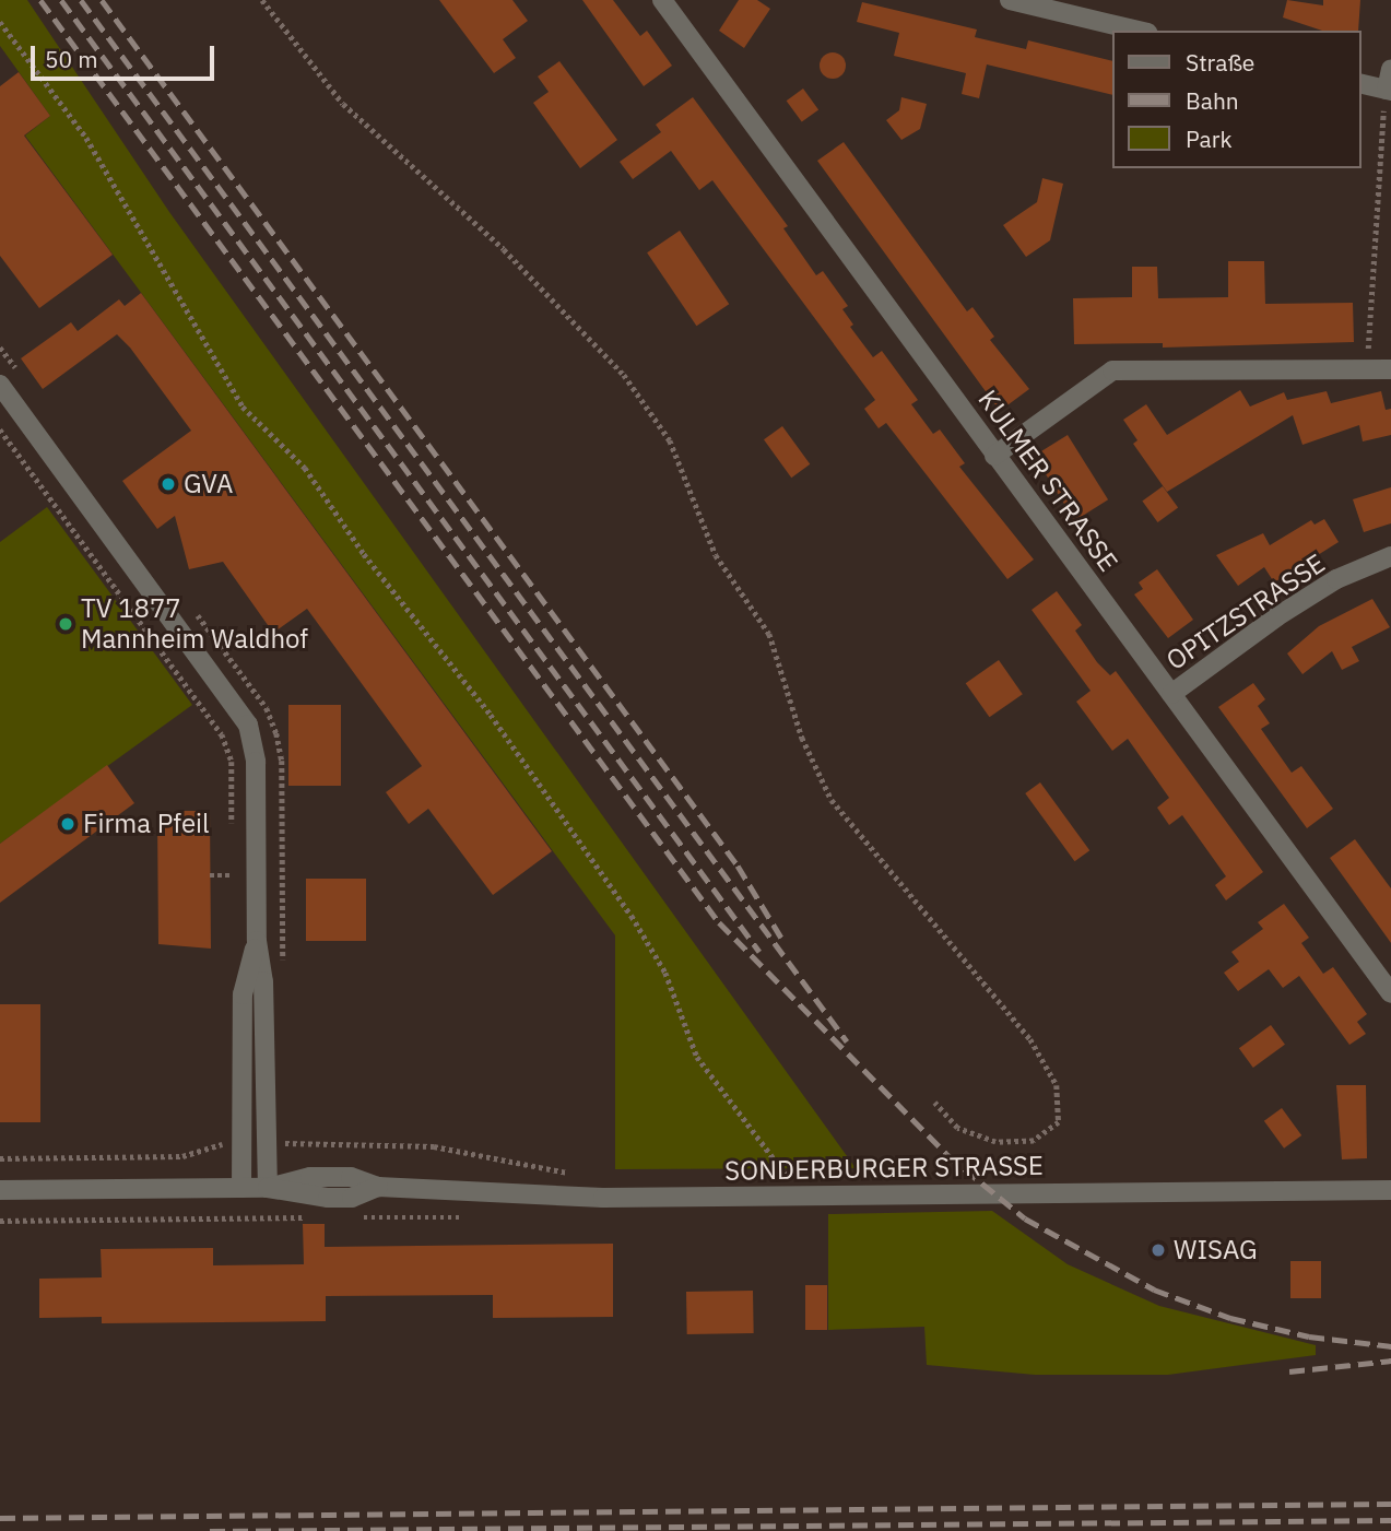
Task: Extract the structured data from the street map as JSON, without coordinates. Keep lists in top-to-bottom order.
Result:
{
  "streets": {
    "street": ["KULMER STRASSE", "OPITZSTRASSE", "SONDERBURGER STRASSE"]
  },
  "crossings": [
    ["KULMER STRASSE", "OPITZSTRASSE"]
  ],
  "places": [
    "GVA",
    "TV 1877 Mannheim Waldhof",
    "Firma Pfeil",
    "WISAG"
  ],
  "legend": ["Straße", "Bahn", "Park"],
  "scale_bar": "50 m"
}
